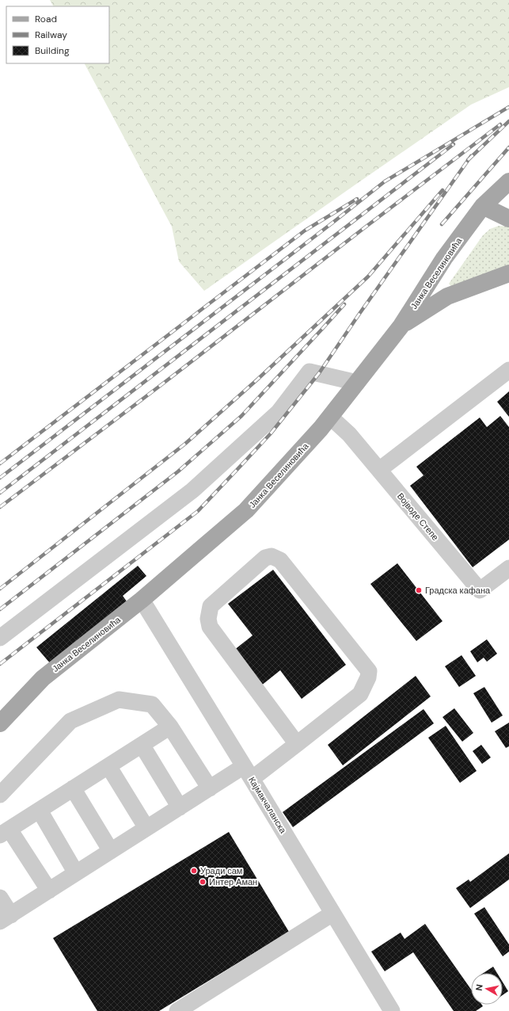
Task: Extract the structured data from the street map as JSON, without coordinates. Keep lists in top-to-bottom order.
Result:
{
  "streets": {
    "main road": ["Јанка Веселиновића"],
    "street": ["Војводе Степе", "Кајмакчаланска"]
  },
  "crossings": [
    ["Јанка Веселиновића", "Војводе Степе"],
    ["Јанка Веселиновића", "Кајмакчаланска"]
  ],
  "places": ["Градска кафана", "Уради сам", "Интер Аман"],
  "legend": ["Road", "Railway", "Building"],
  "north": "left"
}
